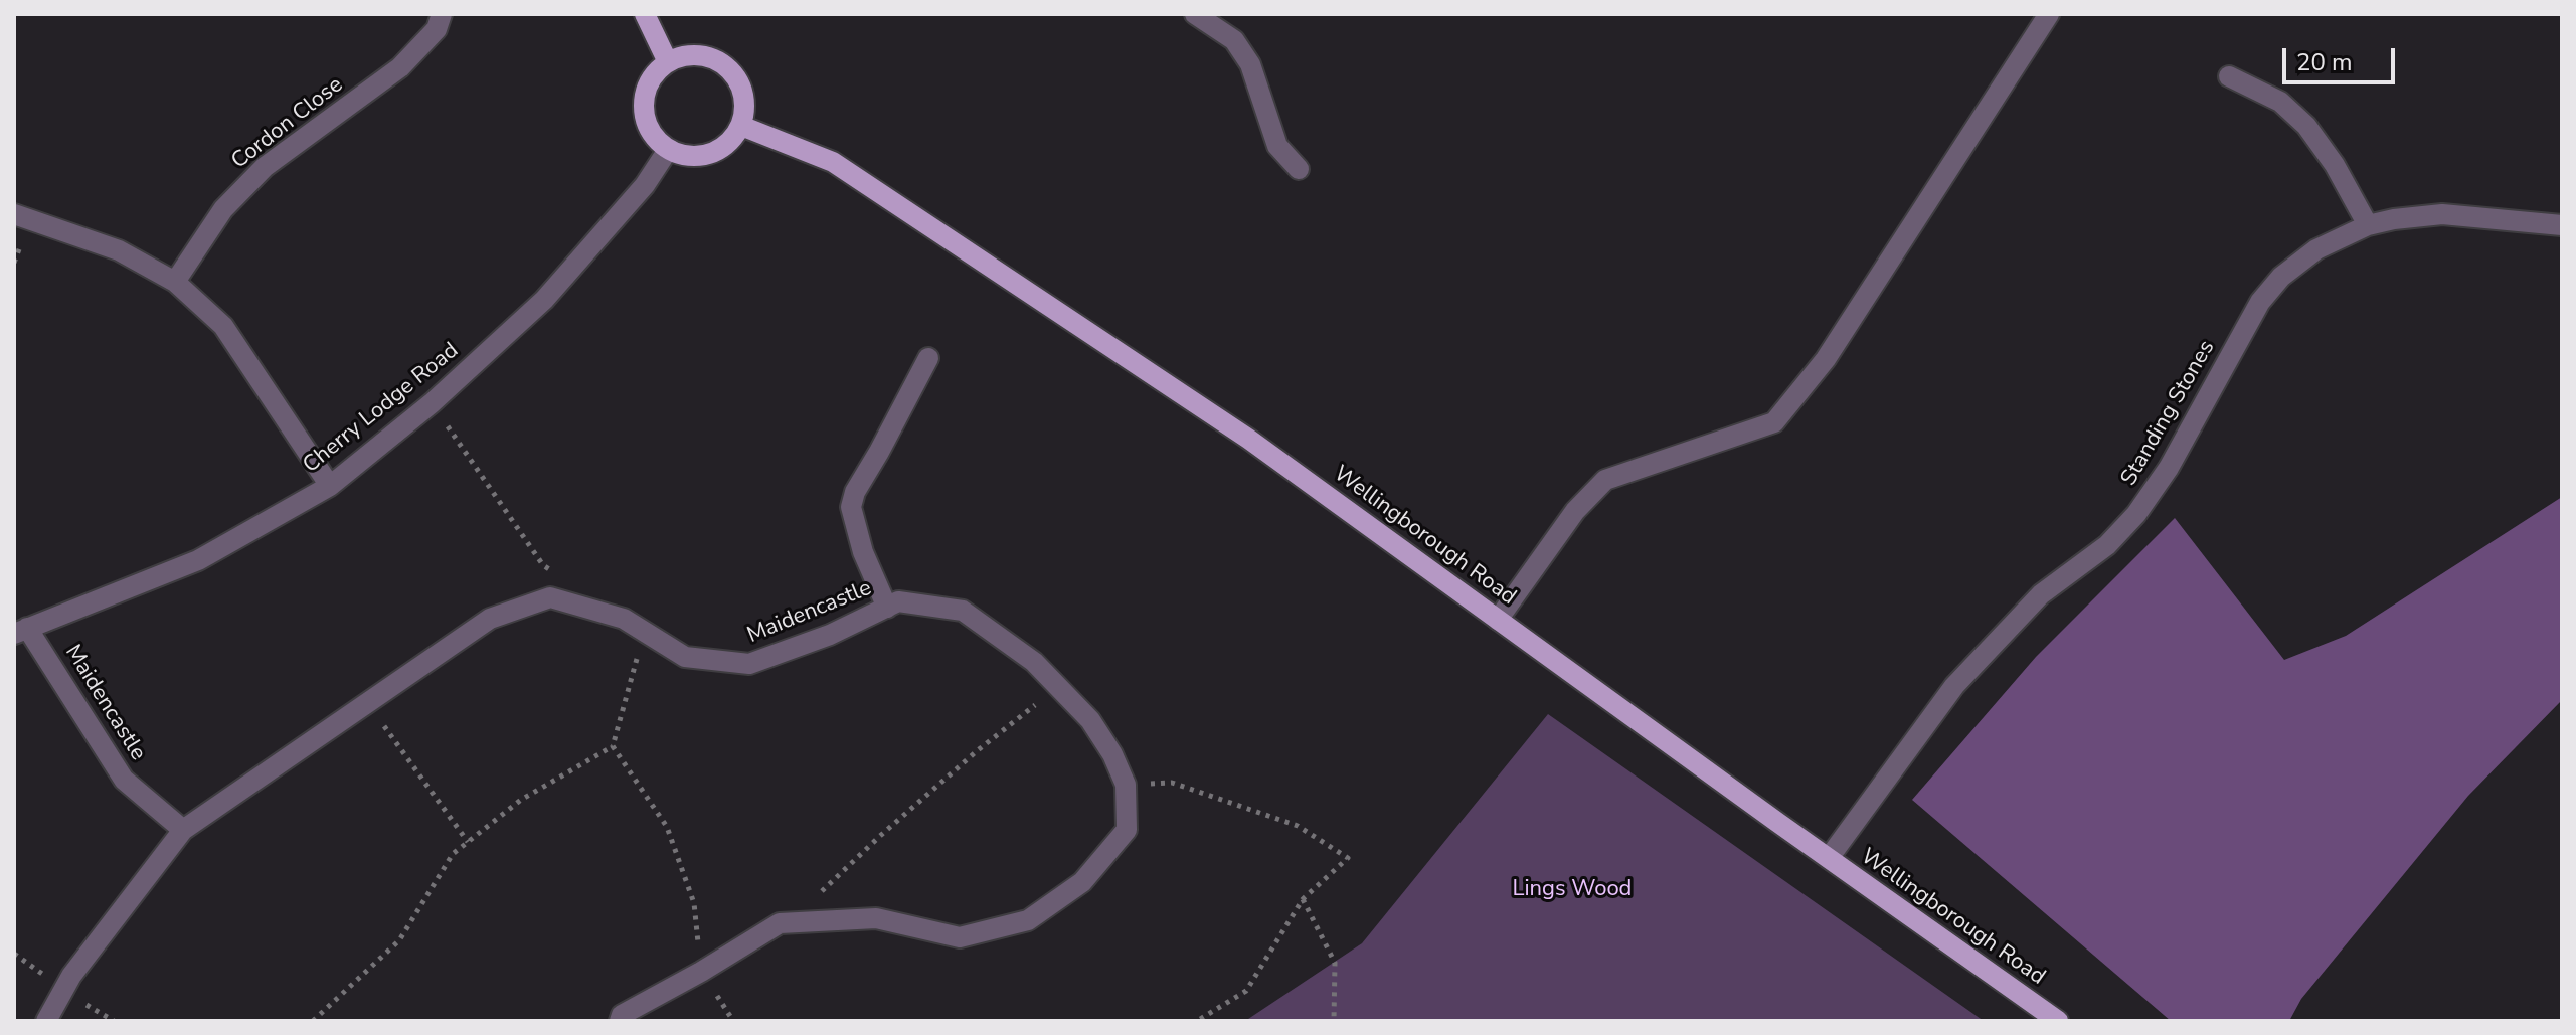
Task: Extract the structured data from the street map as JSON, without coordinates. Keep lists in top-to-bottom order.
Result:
{
  "streets": {
    "main road": ["Wellingborough Road"],
    "street": [
      "Cordon Close",
      "Cherry Lodge Road",
      "Standing Stones",
      "Maidencastle"
    ]
  },
  "crossings": [
    ["Cherry Lodge Road", "Wellingborough Road"],
    ["Cherry Lodge Road", "Maidencastle"],
    ["Standing Stones", "Wellingborough Road"]
  ],
  "parks": ["Lings Wood"],
  "scale_bar": "20 m"
}
